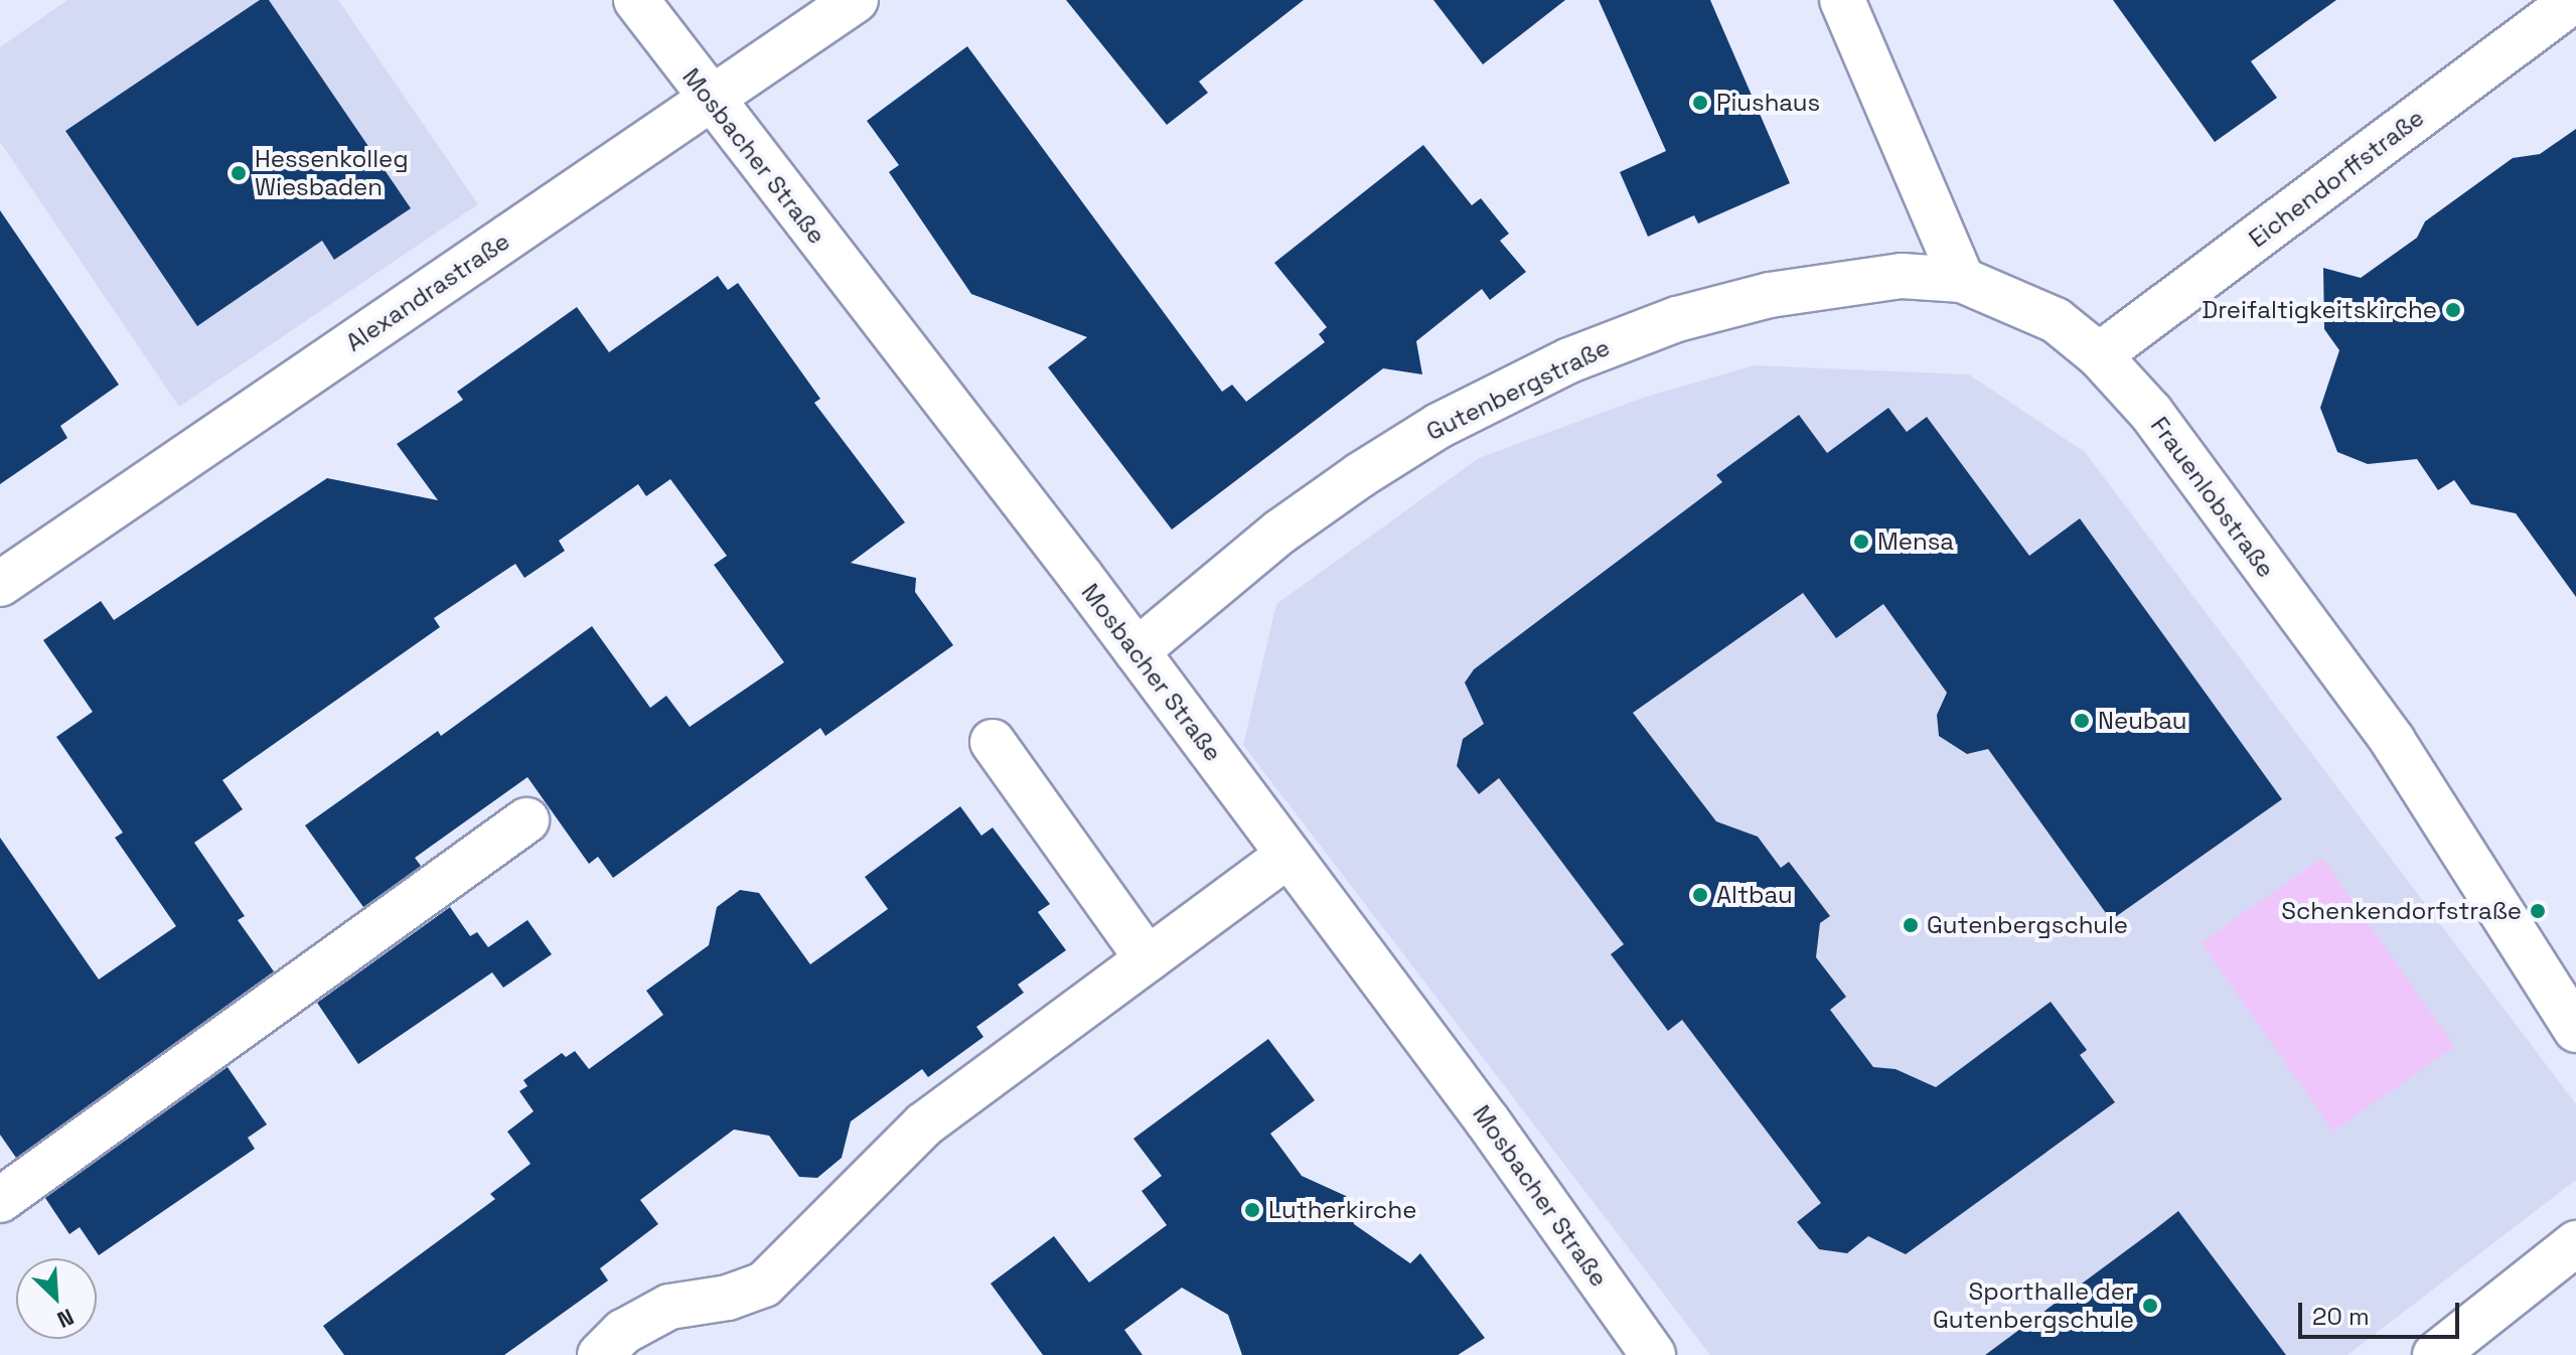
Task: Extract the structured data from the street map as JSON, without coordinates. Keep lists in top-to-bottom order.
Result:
{
  "streets": {
    "street": [
      "Mosbacher Straße",
      "Eichendorffstraße",
      "Alexandrastraße",
      "Gutenbergstraße",
      "Frauenlobstraße"
    ]
  },
  "crossings": [
    ["Mosbacher Straße", "Alexandrastraße"],
    ["Mosbacher Straße", "Gutenbergstraße"],
    ["Eichendorffstraße", "Frauenlobstraße"],
    ["Gutenbergstraße", "Frauenlobstraße"]
  ],
  "places": [
    "Piushaus",
    "Hessenkolleg Wiesbaden",
    "Dreifaltigkeitskirche",
    "Mensa",
    "Neubau",
    "Altbau",
    "Schenkendorfstraße",
    "Gutenbergschule",
    "Lutherkirche",
    "Sporthalle der Gutenbergschule"
  ],
  "scale_bar": "20 m",
  "north": "bottom right"
}
